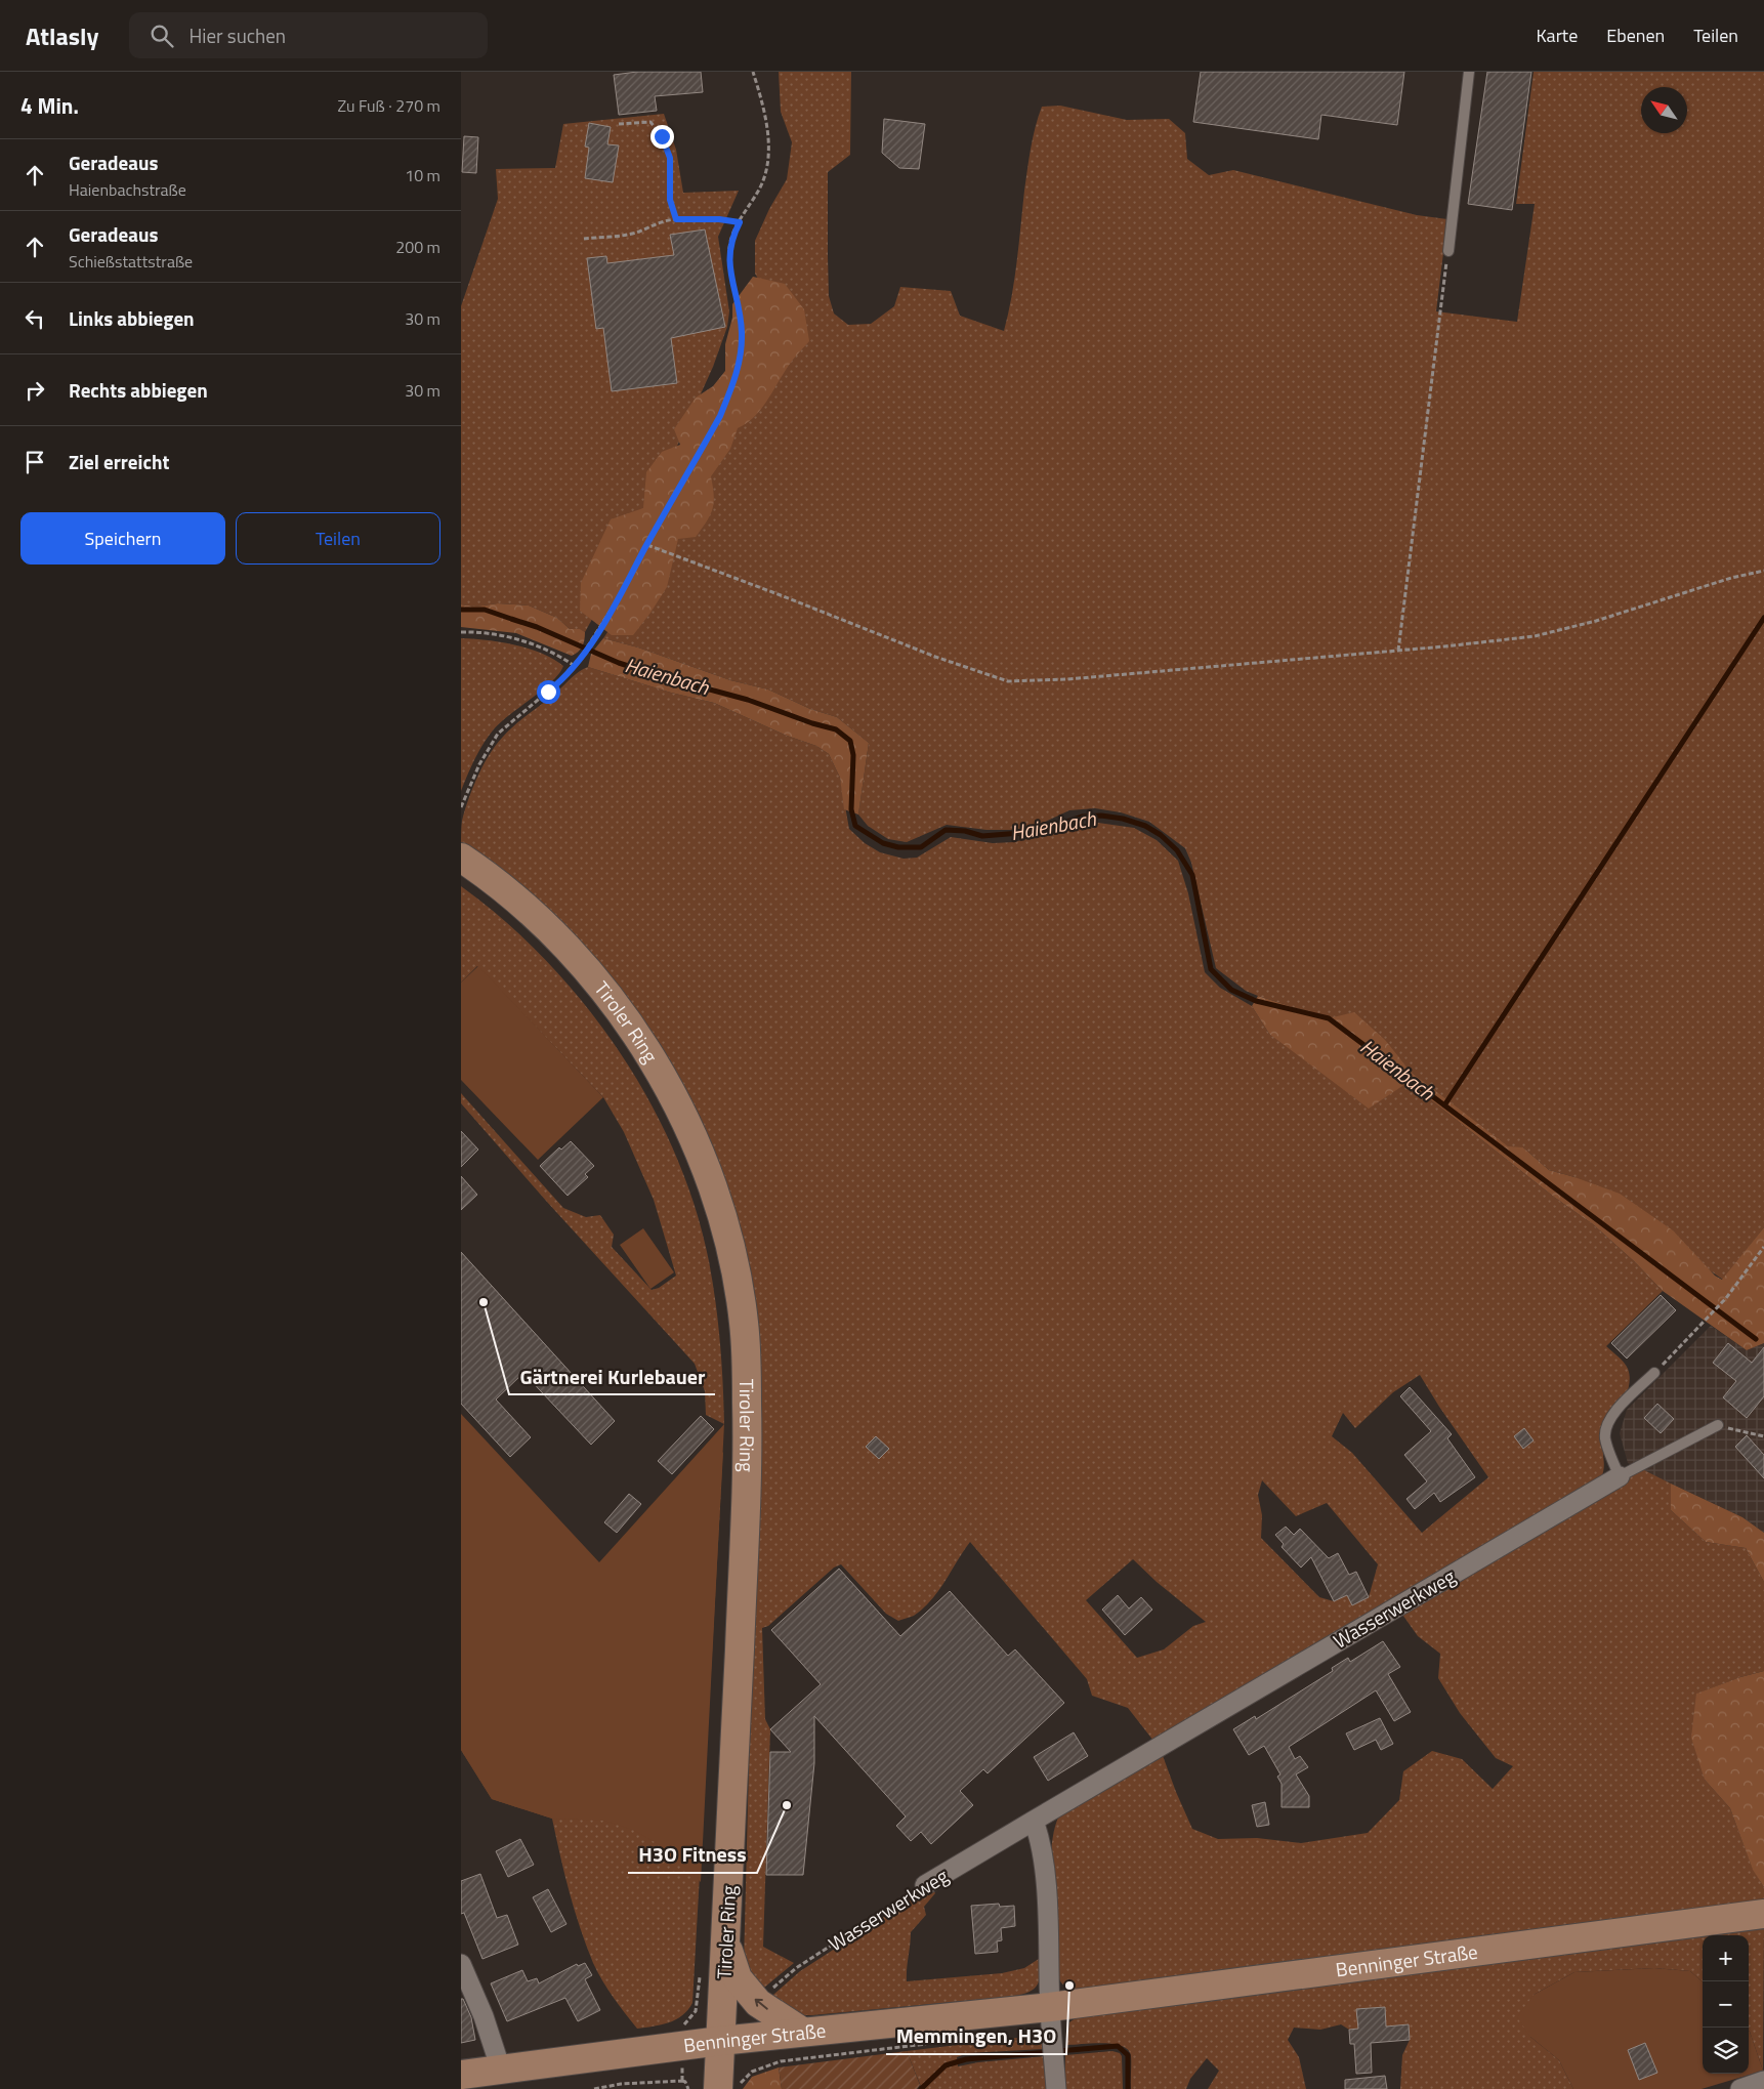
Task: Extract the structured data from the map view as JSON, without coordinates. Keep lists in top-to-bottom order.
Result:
{
  "streets": {
    "main road": ["Tiroler Ring", "Benninger Straße"],
    "street": ["Wasserwerkweg"]
  },
  "crossings": [
    ["Tiroler Ring", "Benninger Straße"]
  ],
  "water": ["Haienbach"],
  "places": ["Gärtnerei Kurlebauer", "H3O Fitness", "Memmingen, H3O"],
  "north": "top left",
  "page": {
    "header": "Atlasly",
    "search": "Hier suchen",
    "nav": ["Karte", "Ebenen", "Teilen"],
    "heading": ["4 Min.", "Zu Fuß · 270 m"],
    "list": [
      ["Geradeaus", "Haienbachstraße", "10 m"],
      ["Geradeaus", "Schießstattstraße", "200 m"],
      ["Links abbiegen", "30 m"],
      ["Rechts abbiegen", "30 m"],
      "Ziel erreicht"
    ],
    "buttons": ["Speichern", "Teilen"],
    "map_buttons": ["+", "−"]
  }
}
